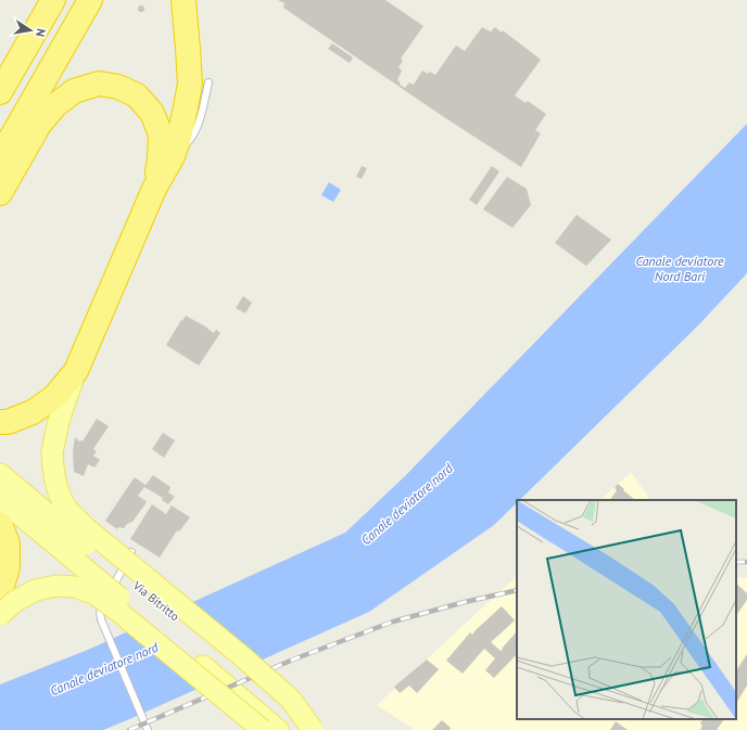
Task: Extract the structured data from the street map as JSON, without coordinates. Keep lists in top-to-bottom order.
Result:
{
  "streets": {
    "main road": ["Via Bitritto"]
  },
  "water": ["Canale deviatore Nord Bari", "Canale deviatore nord"],
  "north": "right"
}
